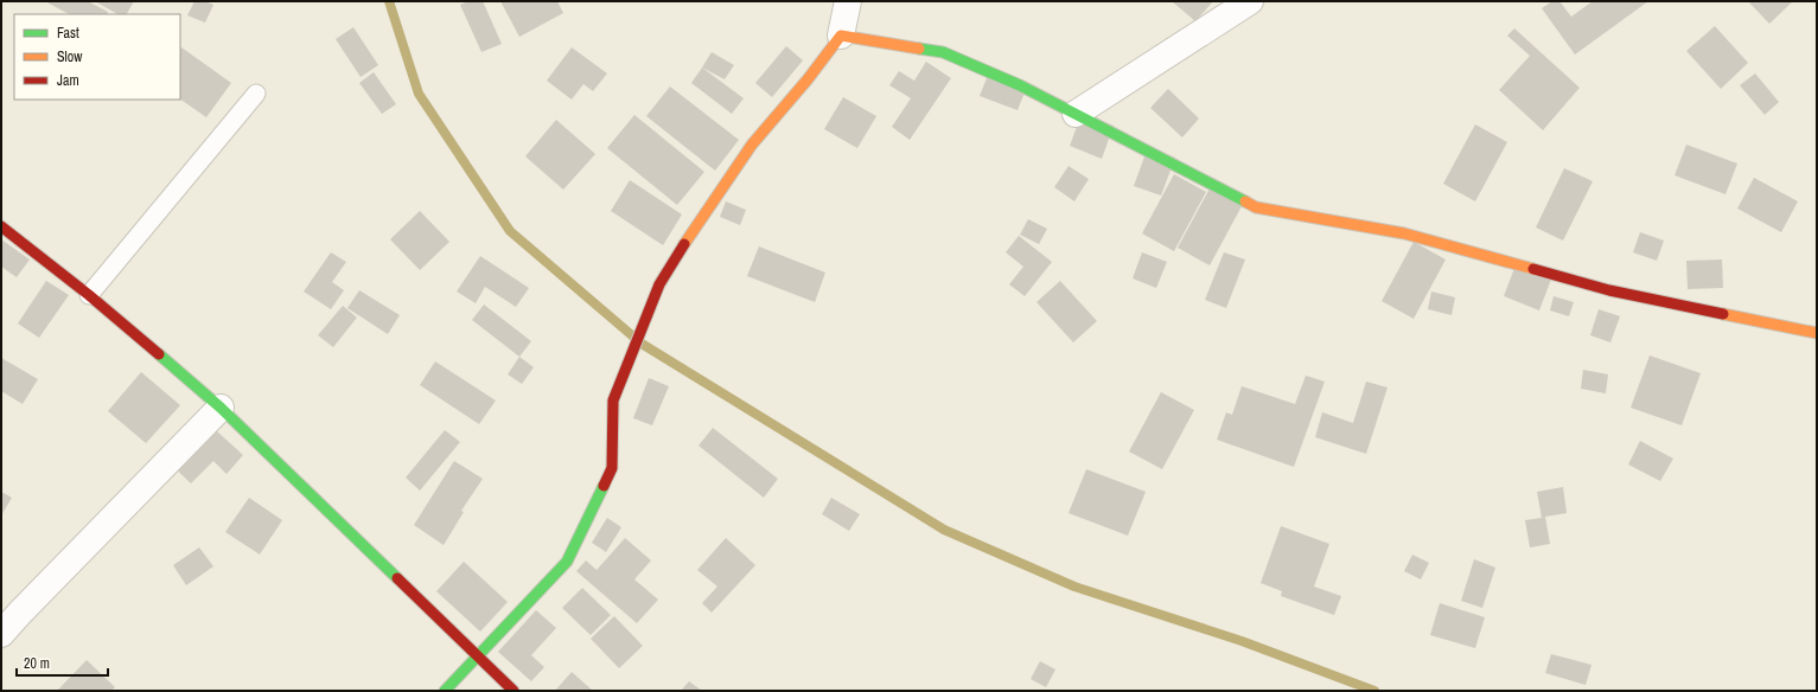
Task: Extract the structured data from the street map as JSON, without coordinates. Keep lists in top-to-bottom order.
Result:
{
  "legend": ["Fast", "Slow", "Jam"],
  "scale_bar": "20 m"
}
